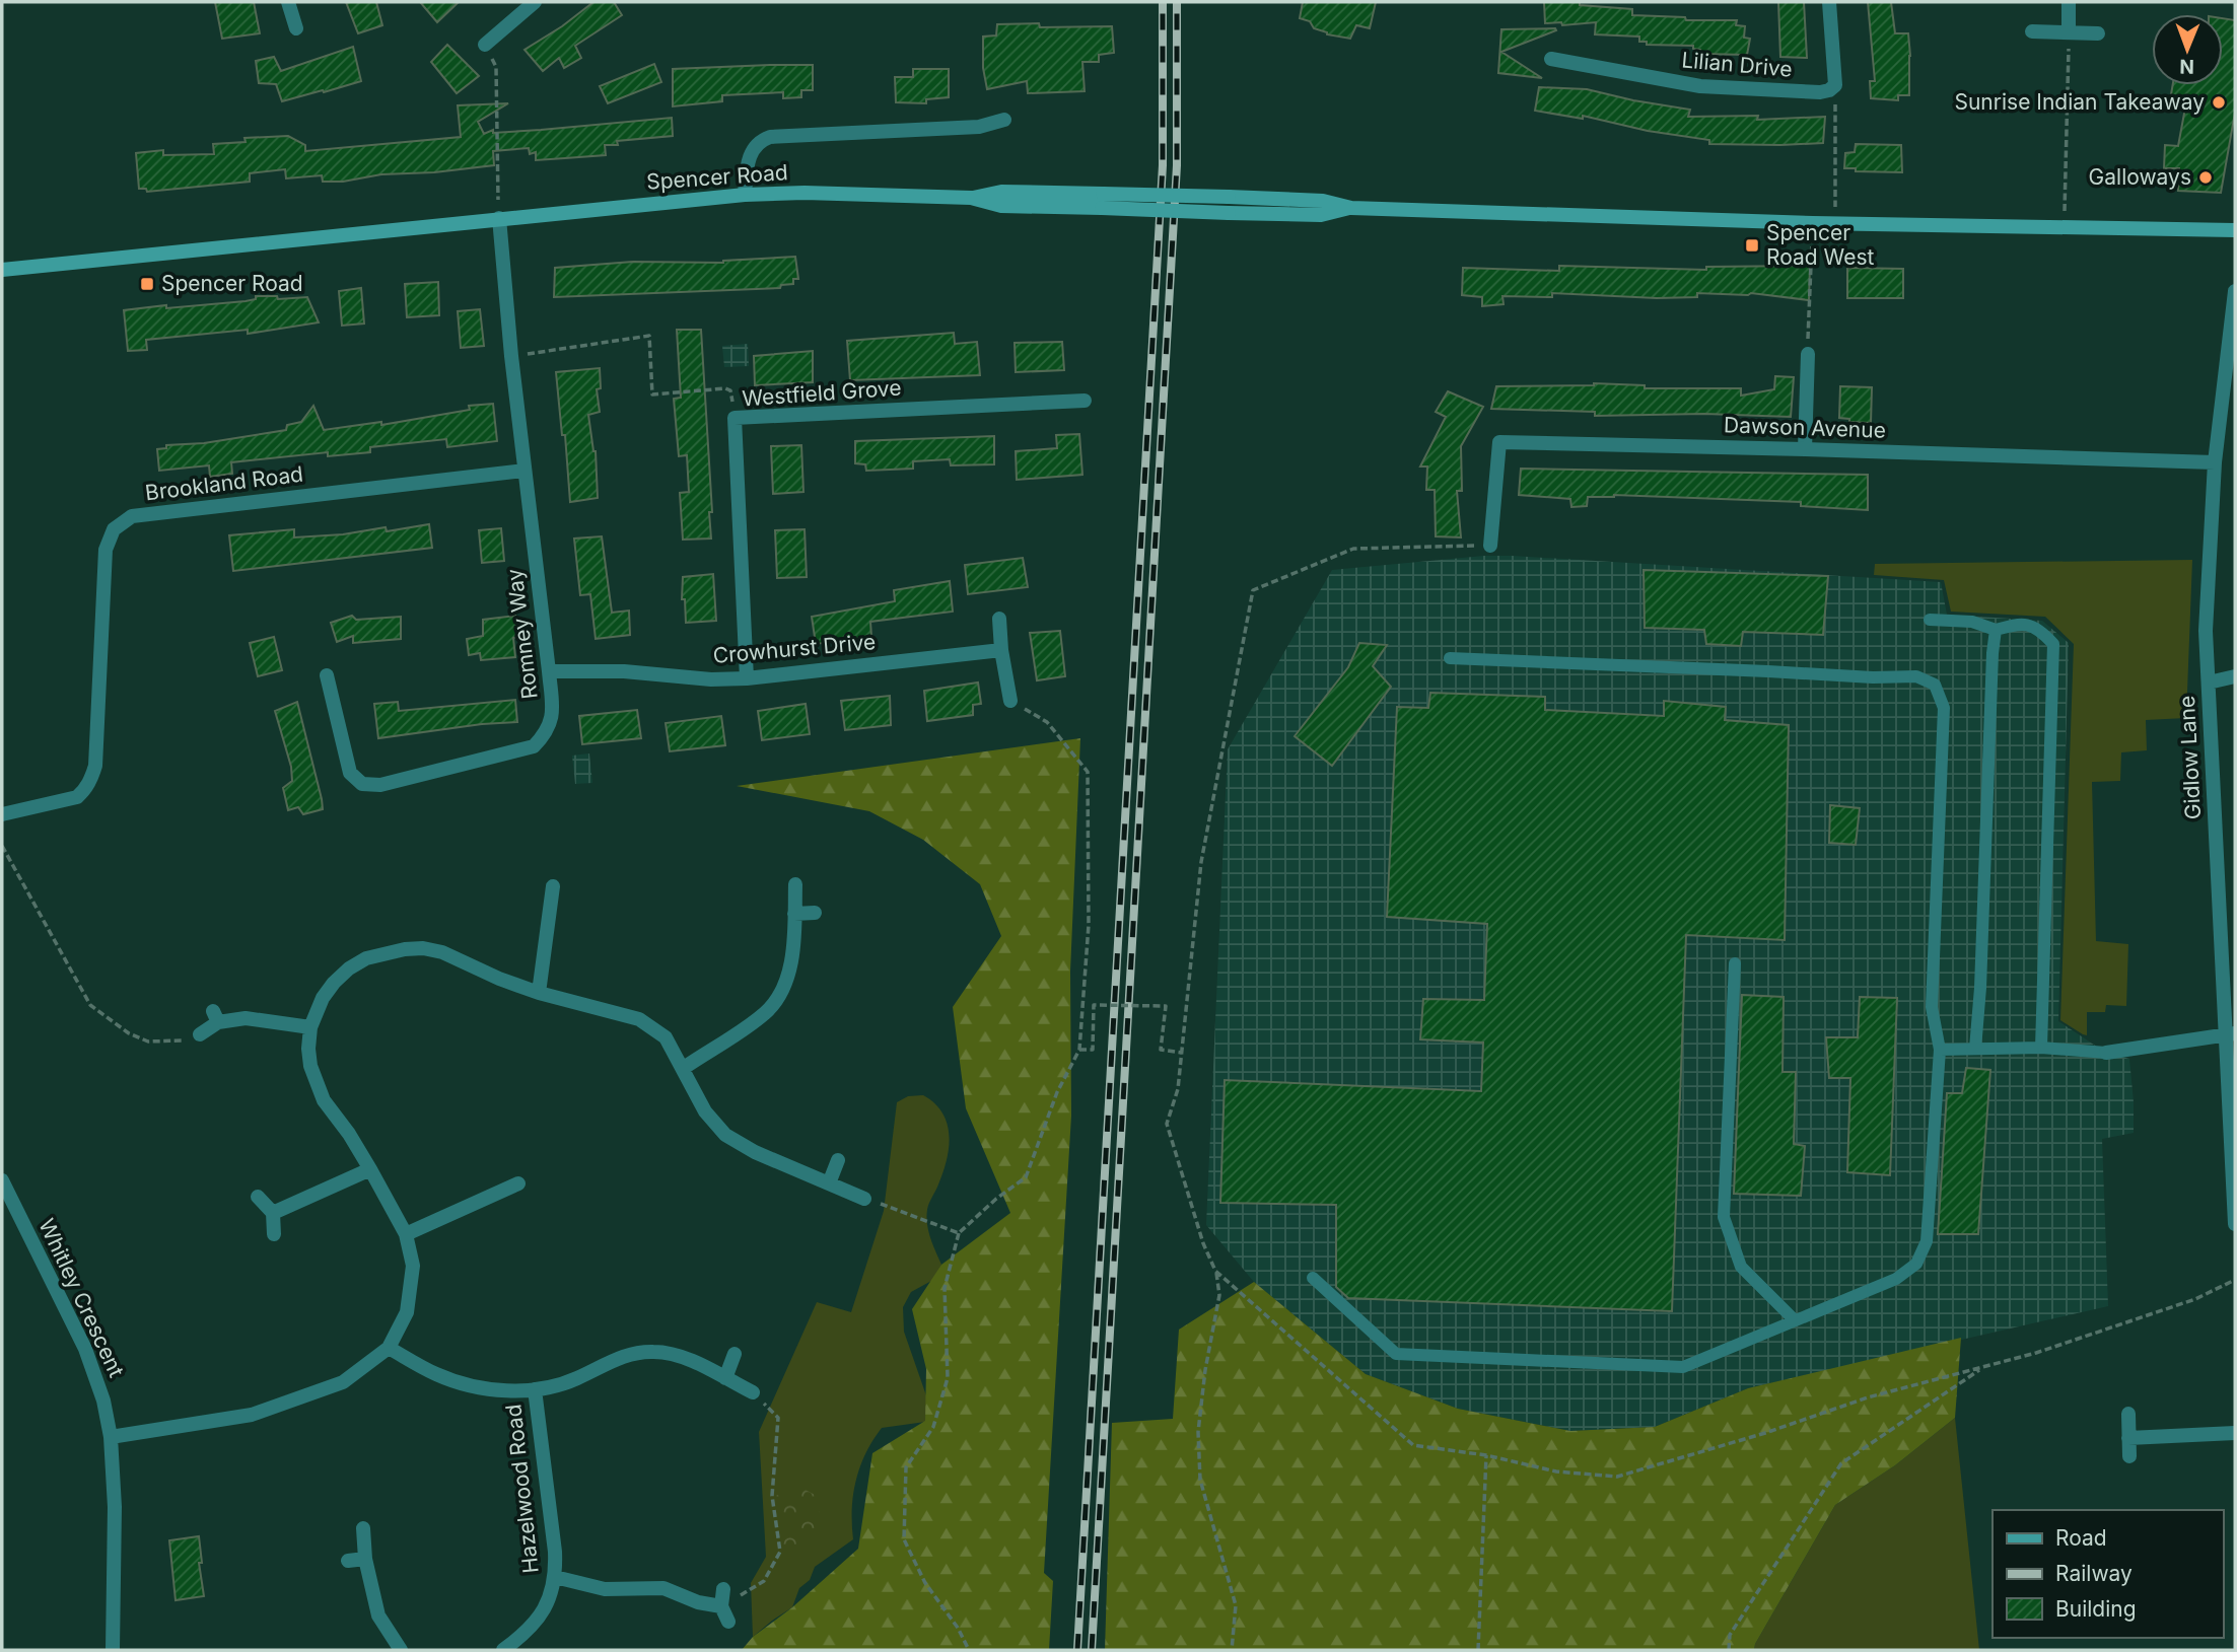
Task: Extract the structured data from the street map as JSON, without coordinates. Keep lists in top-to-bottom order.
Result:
{
  "streets": {
    "street": [
      "Lilian Drive",
      "Spencer Road",
      "Westfield Grove",
      "Dawson Avenue",
      "Brookland Road",
      "Romney Way",
      "Crowhurst Drive",
      "Gidlow Lane",
      "Whitley Crescent",
      "Hazelwood Road"
    ]
  },
  "crossings": [
    ["Spencer Road", "Romney Way"],
    ["Westfield Grove", "Crowhurst Drive"],
    ["Dawson Avenue", "Gidlow Lane"],
    ["Brookland Road", "Romney Way"],
    ["Romney Way", "Crowhurst Drive"]
  ],
  "places": {
    "other": ["Sunrise Indian Takeaway", "Galloways"],
    "transit": ["Spencer Road West", "Spencer Road"]
  },
  "legend": ["Road", "Railway", "Building"],
  "north": "bottom"
}
